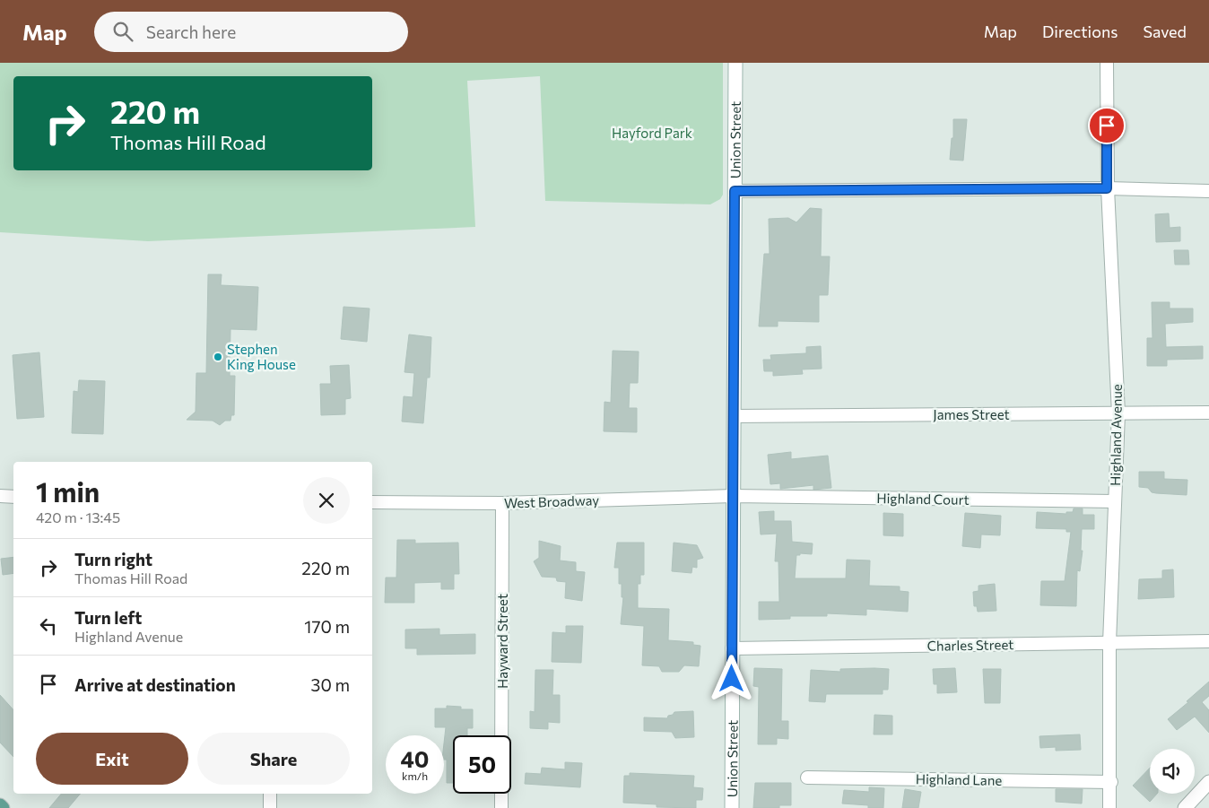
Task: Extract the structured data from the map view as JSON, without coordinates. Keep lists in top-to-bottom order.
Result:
{
  "streets": {
    "main road": ["Union Street"],
    "street": [
      "James Street",
      "Highland Avenue",
      "Highland Court",
      "West Broadway",
      "Hayward Street",
      "Charles Street",
      "Highland Lane"
    ]
  },
  "crossings": [
    ["Union Street", "James Street"],
    ["Union Street", "Highland Court"],
    ["Union Street", "West Broadway"],
    ["Union Street", "Charles Street"],
    ["James Street", "Highland Avenue"],
    ["Highland Avenue", "Highland Court"],
    ["Highland Avenue", "Charles Street"],
    ["Highland Avenue", "Highland Lane"],
    ["Highland Court", "West Broadway"],
    ["West Broadway", "Hayward Street"]
  ],
  "parks": ["Hayford Park"],
  "places": ["Stephen King House"],
  "page": {
    "header": "Map",
    "search": "Search here",
    "nav": ["Map", "Directions", "Saved"],
    "turn": ["220 m", "Thomas Hill Road"],
    "heading": ["1 min", "420 m · 13:45"],
    "list": [
      {
        "name": "Turn right",
        "note": "Thomas Hill Road",
        "value": "220 m"
      },
      {
        "name": "Turn left",
        "note": "Highland Avenue",
        "value": "170 m"
      },
      {
        "name": "Arrive at destination",
        "value": "30 m"
      }
    ],
    "buttons": ["Exit", "Share"],
    "speed": "40 km/h",
    "limit": "50"
  }
}
